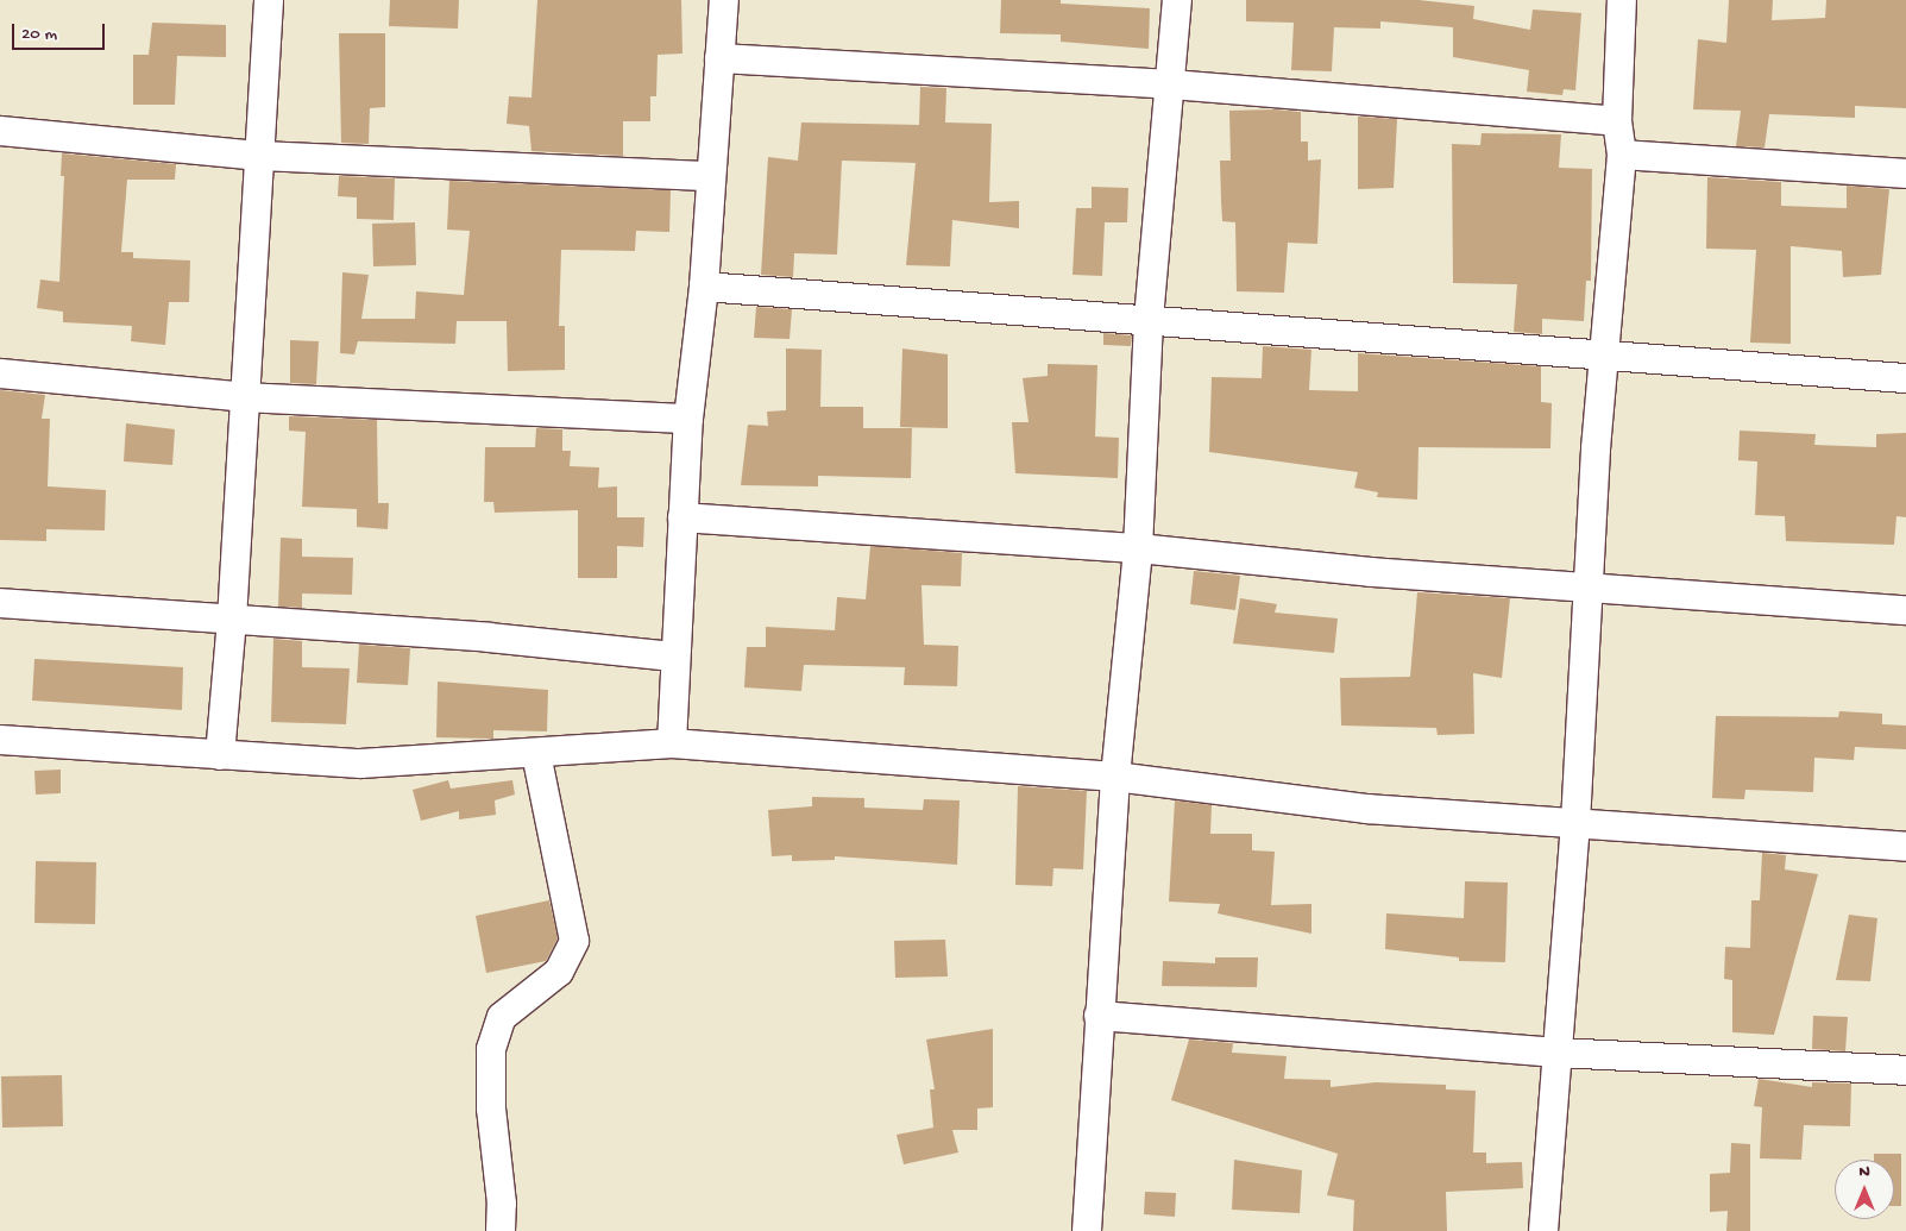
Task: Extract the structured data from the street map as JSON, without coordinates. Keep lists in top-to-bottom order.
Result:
{
  "scale_bar": "20 m",
  "north": "top"
}
